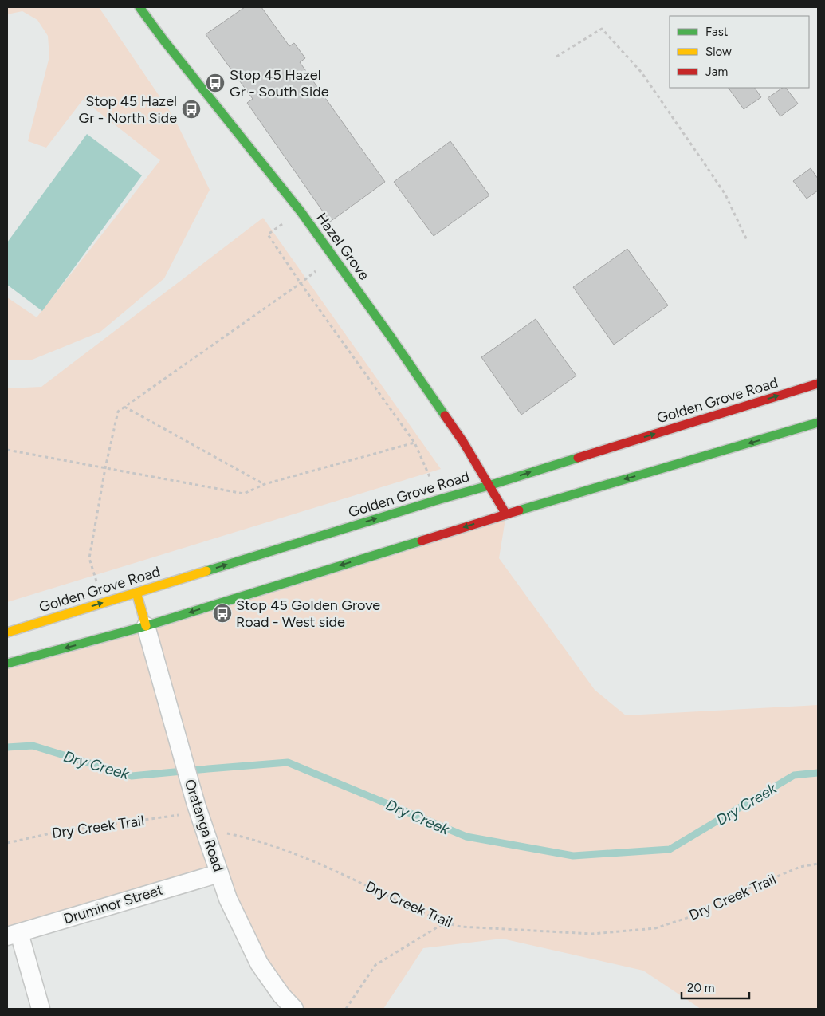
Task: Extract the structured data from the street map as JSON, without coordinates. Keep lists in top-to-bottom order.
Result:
{
  "streets": {
    "main road": ["Hazel Grove", "Golden Grove Road"],
    "street": ["Oratanga Road", "Druminor Street"],
    "path": ["Dry Creek Trail"]
  },
  "crossings": [
    ["Hazel Grove", "Golden Grove Road"],
    ["Oratanga Road", "Dry Creek Trail"],
    ["Oratanga Road", "Druminor Street"]
  ],
  "water": ["Dry Creek"],
  "places": {
    "bus stop": ["Stop 45 Hazel Gr - South Side", "Stop 45 Hazel Gr - North Side", "Stop 45 Golden Grove Road - West side"]
  },
  "legend": ["Fast", "Slow", "Jam"],
  "scale_bar": "20 m"
}
